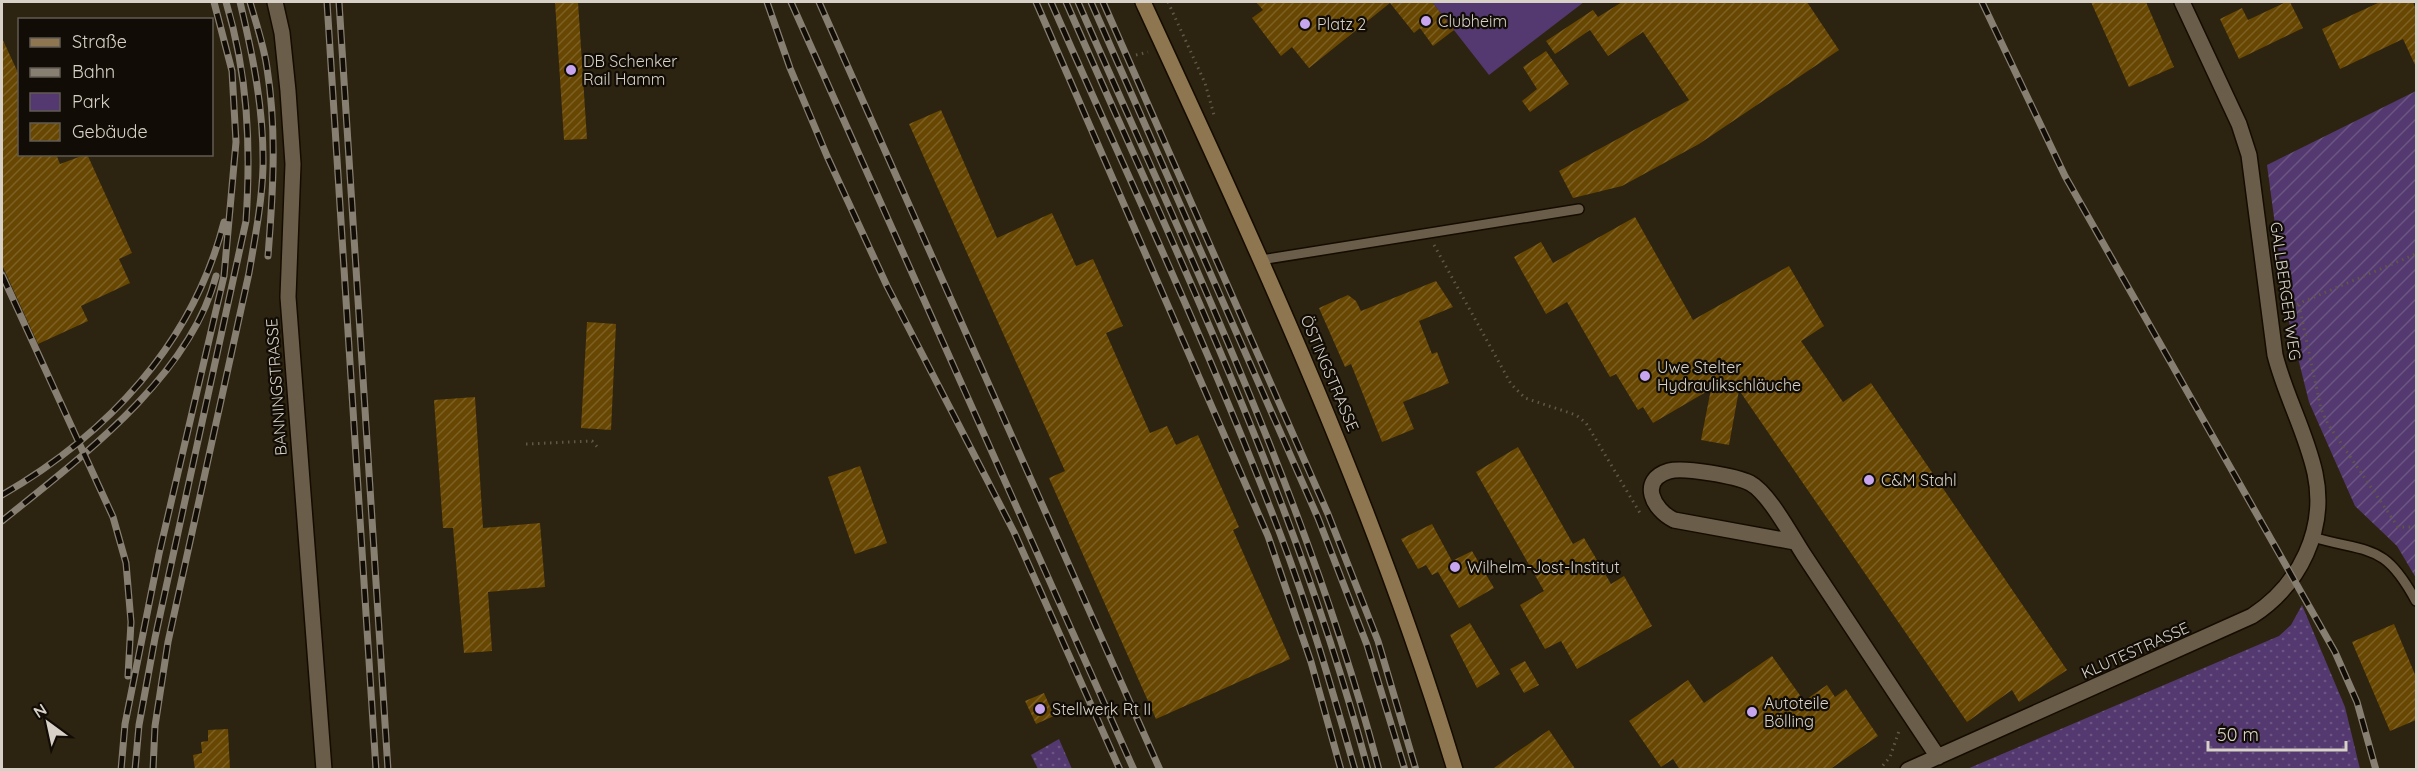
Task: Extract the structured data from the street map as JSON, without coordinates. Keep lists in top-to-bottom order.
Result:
{
  "streets": {
    "street": [
      "GALLBERGER WEG",
      "ÖSTINGSTRASSE",
      "BANNINGSTRASSE",
      "KLUTESTRASSE"
    ]
  },
  "crossings": [
    ["GALLBERGER WEG", "KLUTESTRASSE"]
  ],
  "places": [
    "Clubheim",
    "Platz 2",
    "DB Schenker Rail Hamm",
    "Uwe Stelter Hydraulikschläuche",
    "C&M Stahl",
    "Wilhelm-Jost-Institut",
    "Stellwerk Rt II",
    "Autoteile Bölling"
  ],
  "legend": [
    "Straße",
    "Bahn",
    "Park",
    "Gebäude"
  ],
  "scale_bar": "50 m",
  "north": "top left"
}
